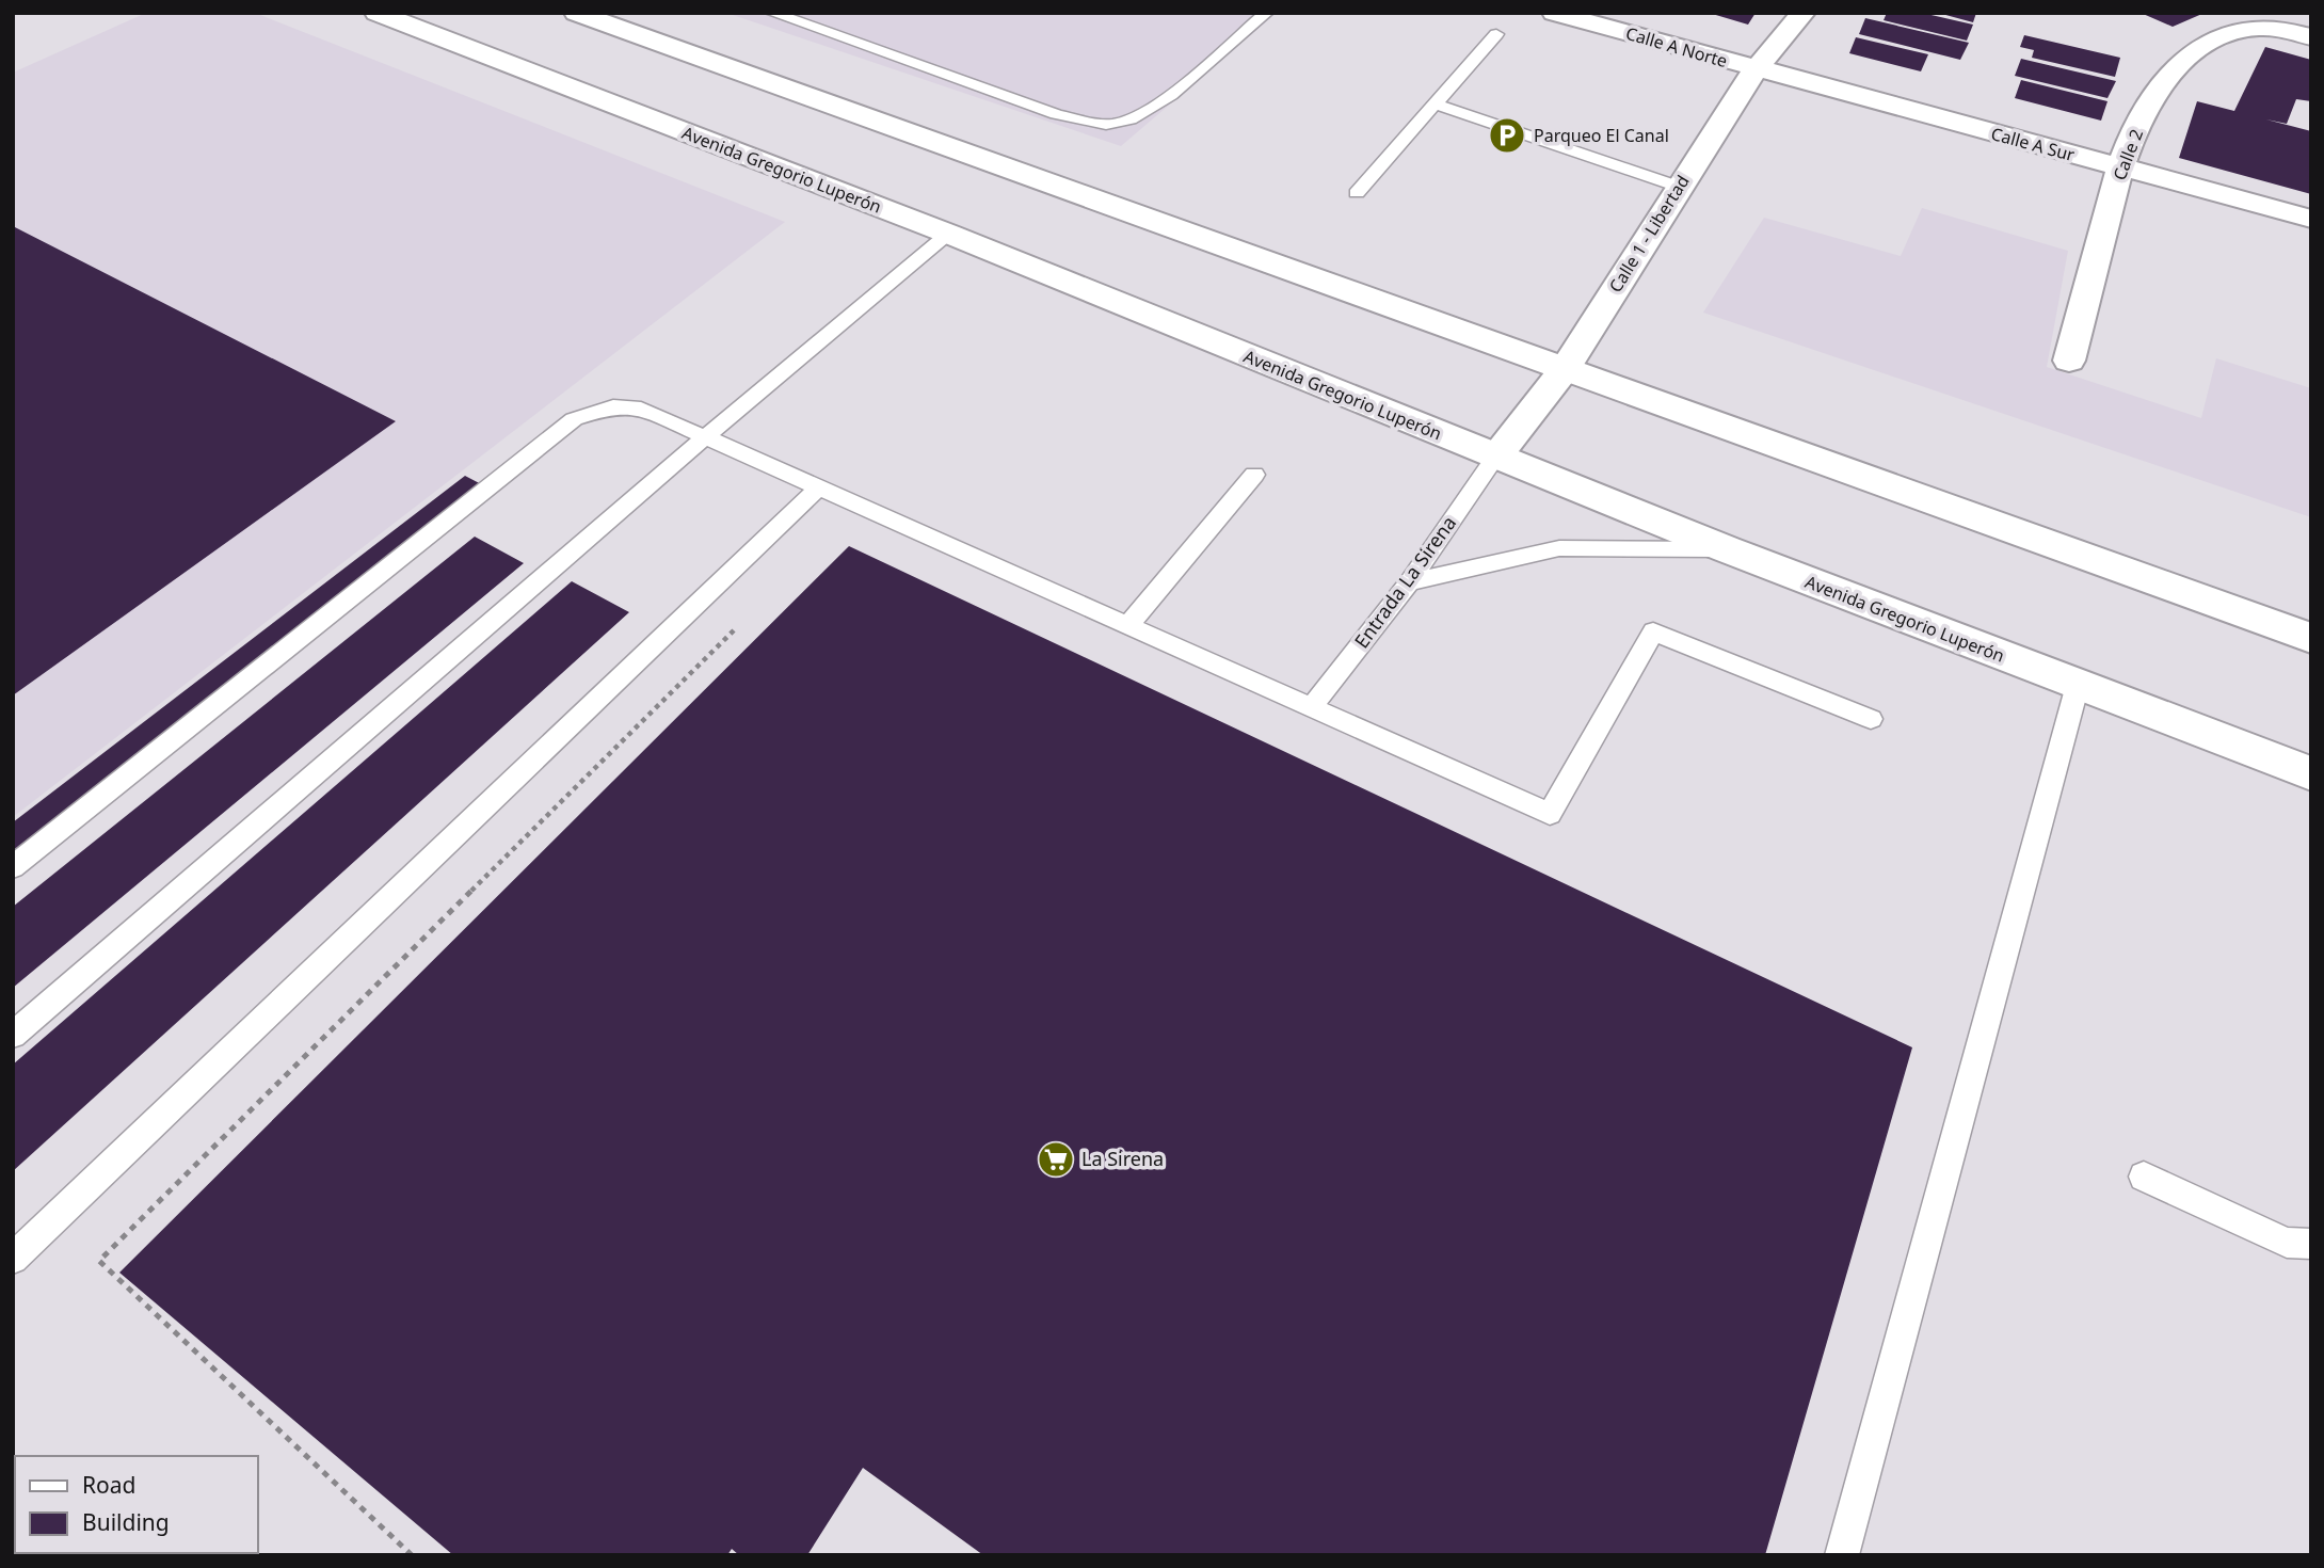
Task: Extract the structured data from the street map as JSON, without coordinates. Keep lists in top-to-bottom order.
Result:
{
  "streets": {
    "main road": [
      "Calle A Norte",
      "Calle A Sur",
      "Calle 2",
      "Avenida Gregorio Luperón",
      "Calle 1 - Libertad"
    ],
    "lane": ["Entrada La Sirena"]
  },
  "crossings": [
    ["Calle A Norte", "Calle A Sur"],
    ["Calle A Norte", "Calle 1 - Libertad"],
    ["Calle A Sur", "Calle 2"],
    ["Calle A Sur", "Calle 1 - Libertad"],
    ["Avenida Gregorio Luperón", "Calle 1 - Libertad"],
    ["Avenida Gregorio Luperón", "Entrada La Sirena"],
    ["Calle 1 - Libertad", "Entrada La Sirena"]
  ],
  "places": {
    "parking": ["Parqueo El Canal"],
    "supermarket": ["La Sirena"]
  },
  "legend": ["Road", "Building"]
}
